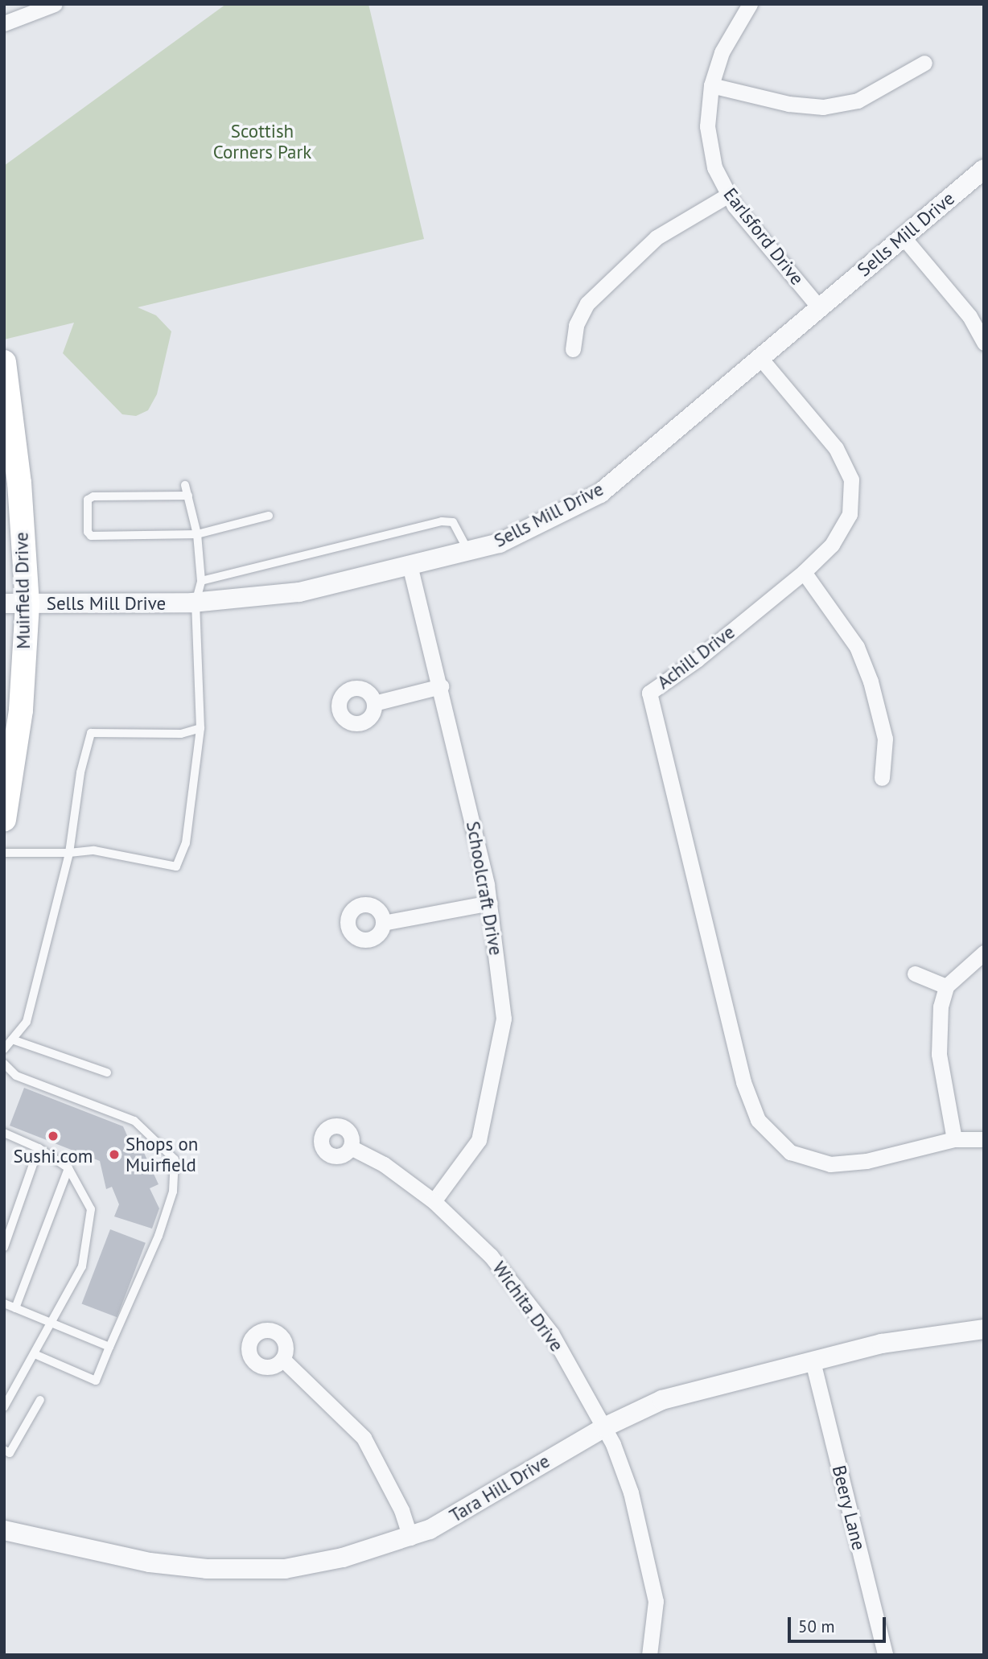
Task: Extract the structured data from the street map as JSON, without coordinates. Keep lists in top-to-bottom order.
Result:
{
  "streets": {
    "main road": ["Muirfield Drive"],
    "street": [
      "Sells Mill Drive",
      "Earlsford Drive",
      "Achill Drive",
      "Schoolcraft Drive",
      "Wichita Drive",
      "Tara Hill Drive",
      "Beery Lane"
    ]
  },
  "crossings": [
    ["Sells Mill Drive", "Earlsford Drive"],
    ["Sells Mill Drive", "Muirfield Drive"],
    ["Sells Mill Drive", "Achill Drive"],
    ["Sells Mill Drive", "Schoolcraft Drive"],
    ["Schoolcraft Drive", "Wichita Drive"],
    ["Wichita Drive", "Tara Hill Drive"],
    ["Tara Hill Drive", "Beery Lane"]
  ],
  "parks": ["Scottish Corners Park"],
  "places": ["Sushi.com", "Shops on Muirfield"],
  "scale_bar": "50 m"
}
